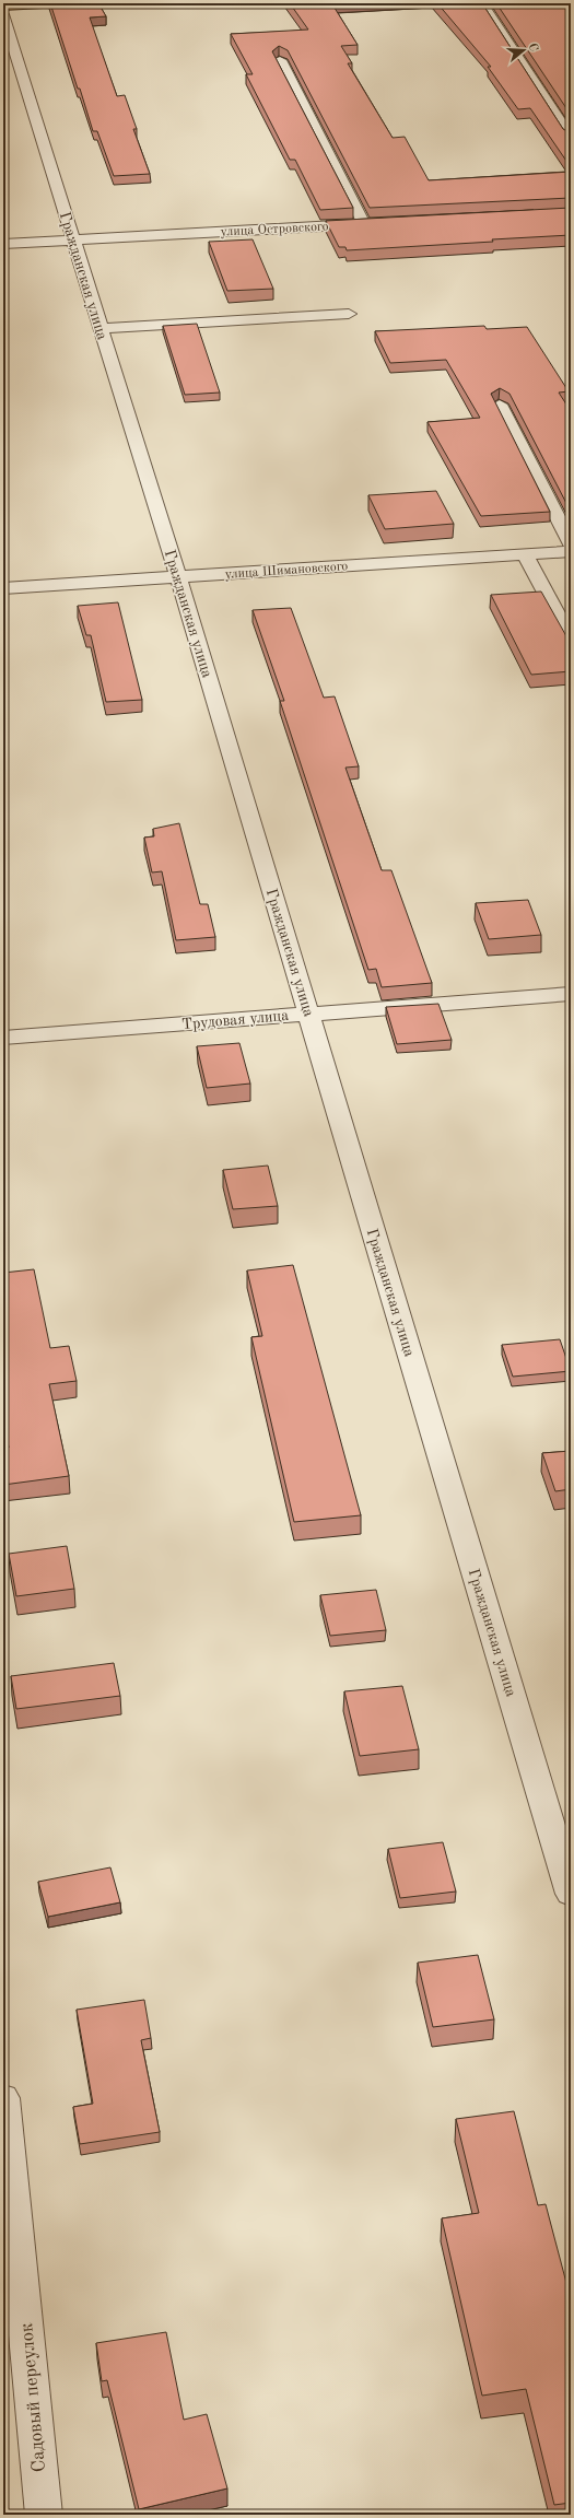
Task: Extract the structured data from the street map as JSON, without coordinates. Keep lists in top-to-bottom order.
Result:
{
  "streets": {
    "street": [
      "улица Островского",
      "Гражданская улица",
      "улица Шимановского",
      "Трудовая улица",
      "Садовый переулок"
    ]
  },
  "crossings": [
    ["улица Островского", "Гражданская улица"],
    ["Гражданская улица", "улица Шимановского"],
    ["Гражданская улица", "Трудовая улица"]
  ],
  "north": "right"
}
